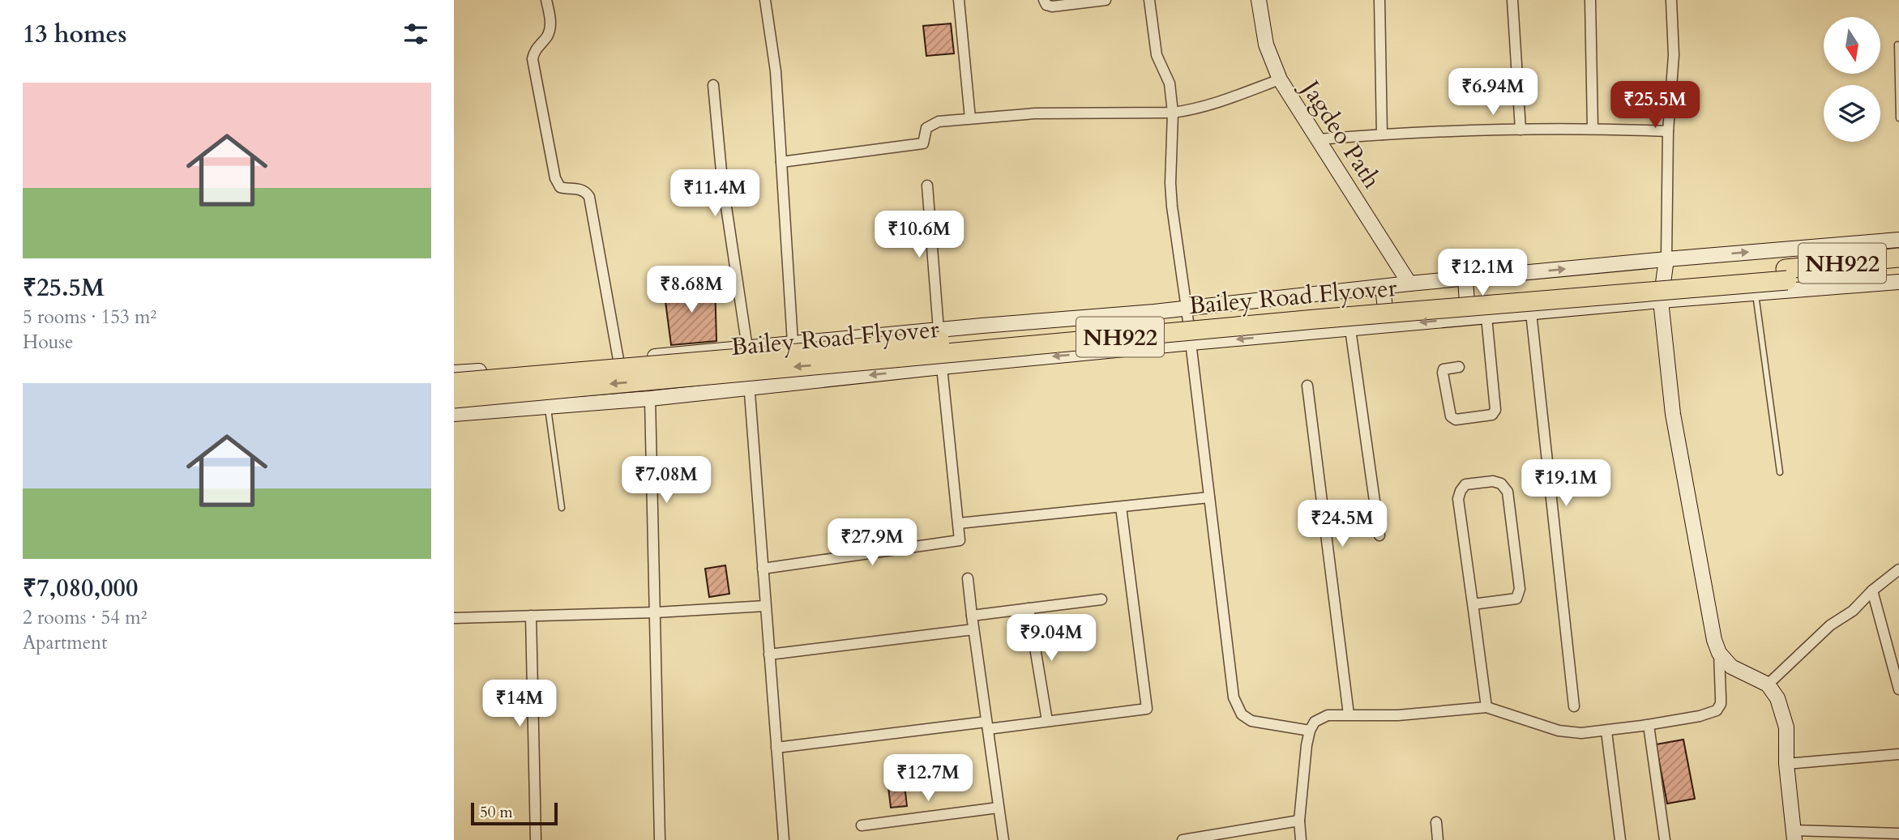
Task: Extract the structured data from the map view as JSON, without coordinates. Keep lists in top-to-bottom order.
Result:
{
  "streets": {
    "highway": ["NH922", "Bailey Road Flyover"],
    "main road": ["Jagdeo Path"]
  },
  "scale_bar": "50 m",
  "north": "bottom",
  "page": {
    "heading": "13 homes",
    "list": [
      {
        "name": "₹25.5M",
        "note": "5 rooms · 153 m² · House"
      },
      {
        "name": "₹7,080,000",
        "note": "2 rooms · 54 m² · Apartment"
      }
    ],
    "price": [
      "₹6.94M",
      "₹25.5M",
      "₹11.4M",
      "₹10.6M",
      "₹12.1M",
      "₹8.68M",
      "₹7.08M",
      "₹19.1M",
      "₹24.5M",
      "₹27.9M",
      "₹9.04M",
      "₹14M",
      "₹12.7M"
    ],
    "scale": "50 m"
  }
}
